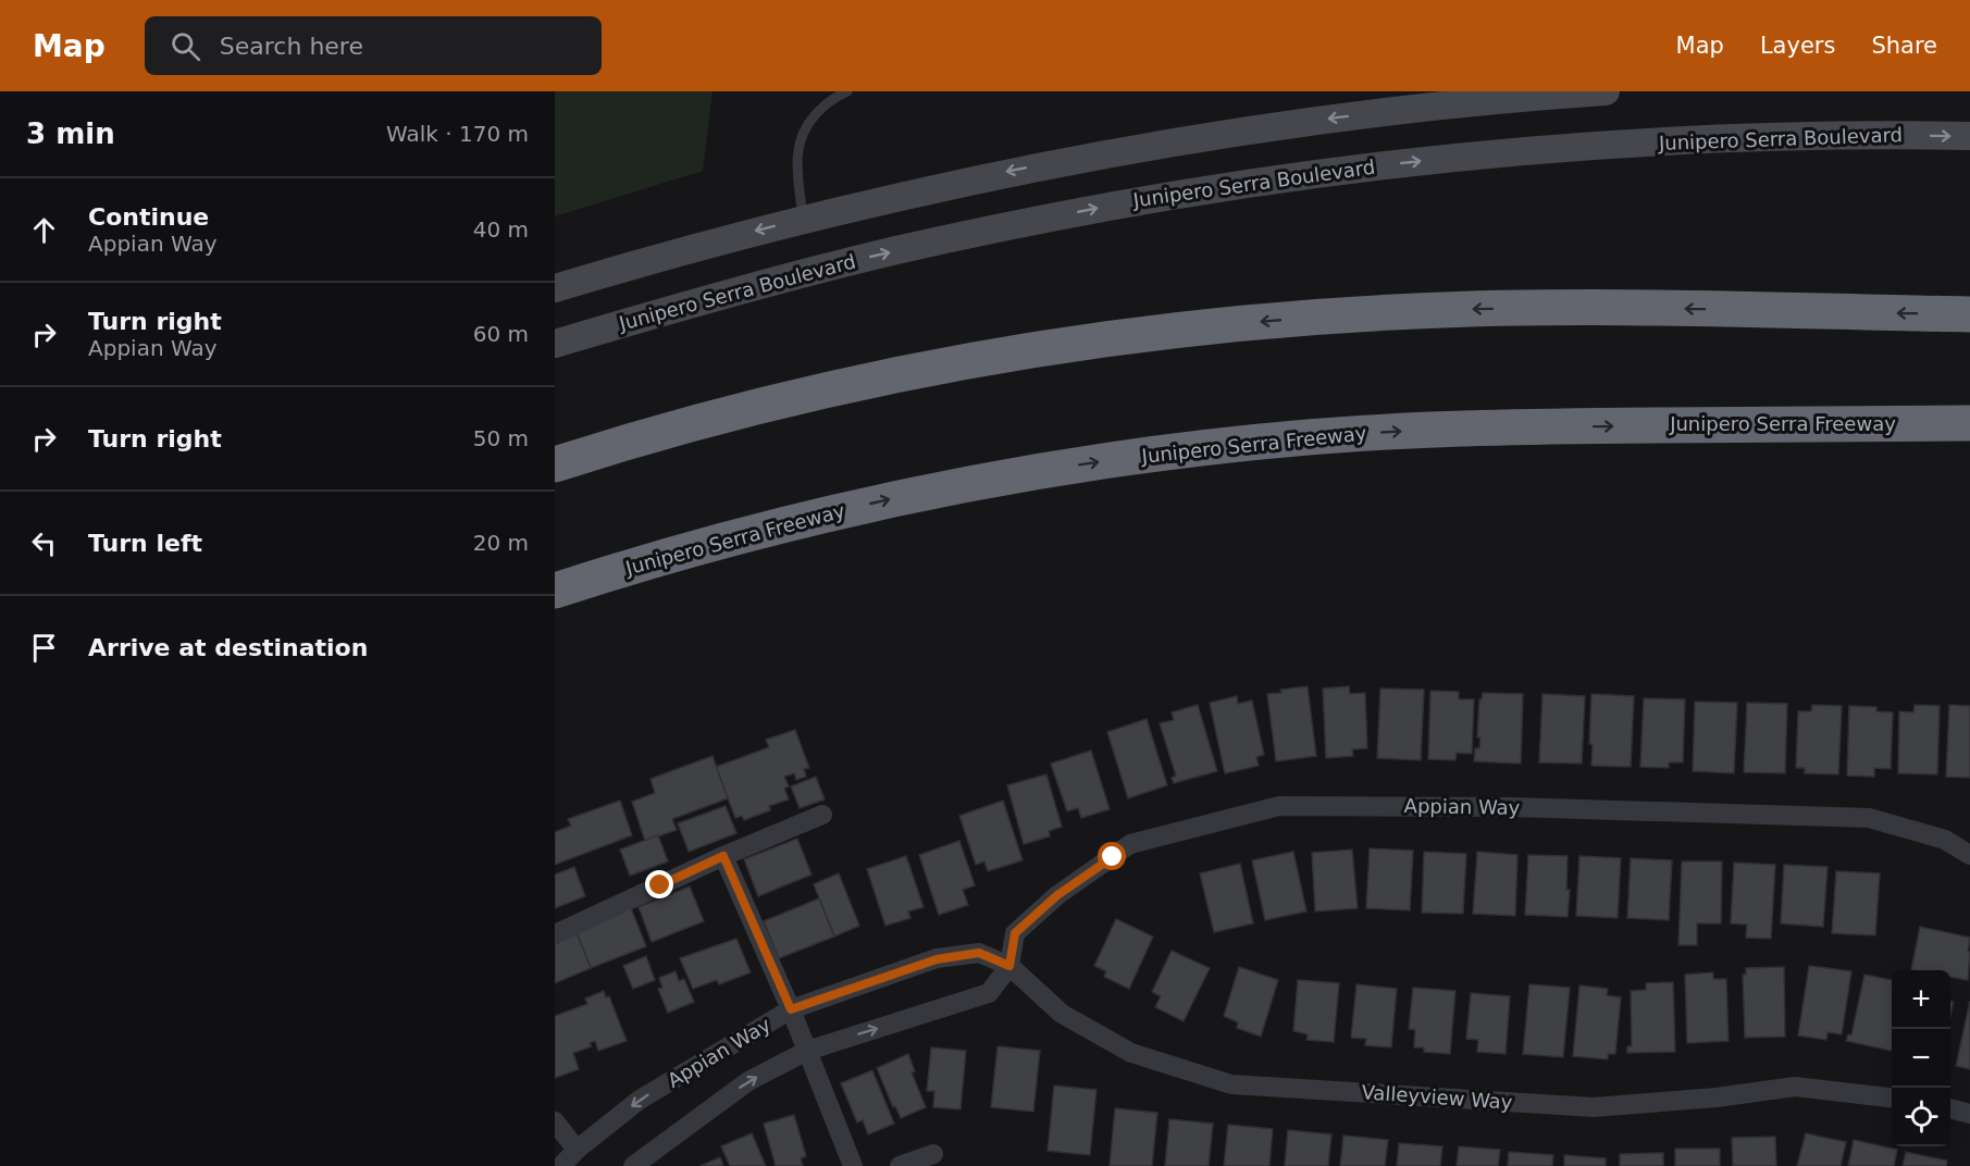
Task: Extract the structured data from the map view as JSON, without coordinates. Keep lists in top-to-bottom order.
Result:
{
  "streets": {
    "highway": ["Junipero Serra Freeway"],
    "main road": ["Junipero Serra Boulevard"],
    "street": ["Appian Way", "Valleyview Way"]
  },
  "crossings": [
    ["Appian Way", "Valleyview Way"]
  ],
  "page": {
    "header": "Map",
    "search": "Search here",
    "nav": ["Map", "Layers", "Share"],
    "heading": ["3 min", "Walk · 170 m"],
    "list": [
      ["Continue", "Appian Way", "40 m"],
      ["Turn right", "Appian Way", "60 m"],
      ["Turn right", "50 m"],
      ["Turn left", "20 m"],
      "Arrive at destination"
    ],
    "map_buttons": ["+", "−"]
  }
}
